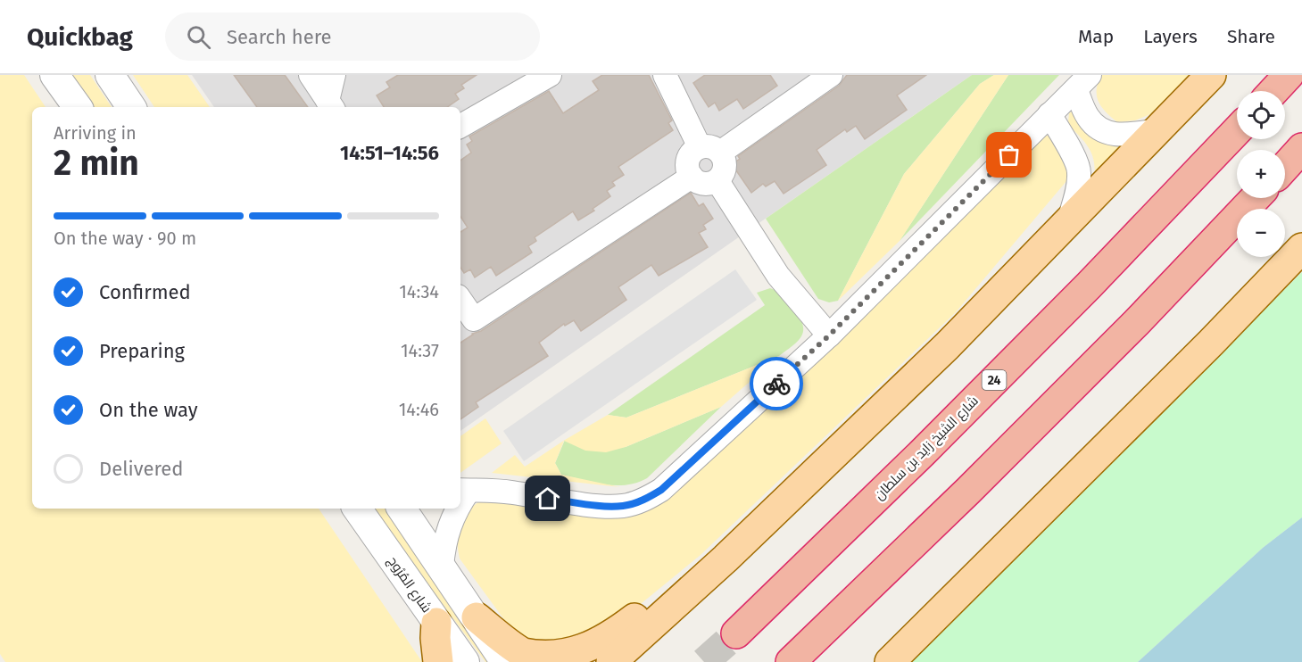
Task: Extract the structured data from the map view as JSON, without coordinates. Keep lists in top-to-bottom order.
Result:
{
  "streets": {
    "highway": ["24", "شارع الشيخ زايد بن سلطان"],
    "street": ["شارع المُرُوج"]
  },
  "page": {
    "header": "Quickbag",
    "search": "Search here",
    "nav": ["Map", "Layers", "Share"],
    "map_buttons": ["+", "−"],
    "heading": ["2 min", "Arriving in", "14:51–14:56"],
    "bar": "On the way · 90 m",
    "list": [
      ["Confirmed", "14:34"],
      ["Preparing", "14:37"],
      ["On the way", "14:46"],
      "Delivered"
    ]
  }
}
